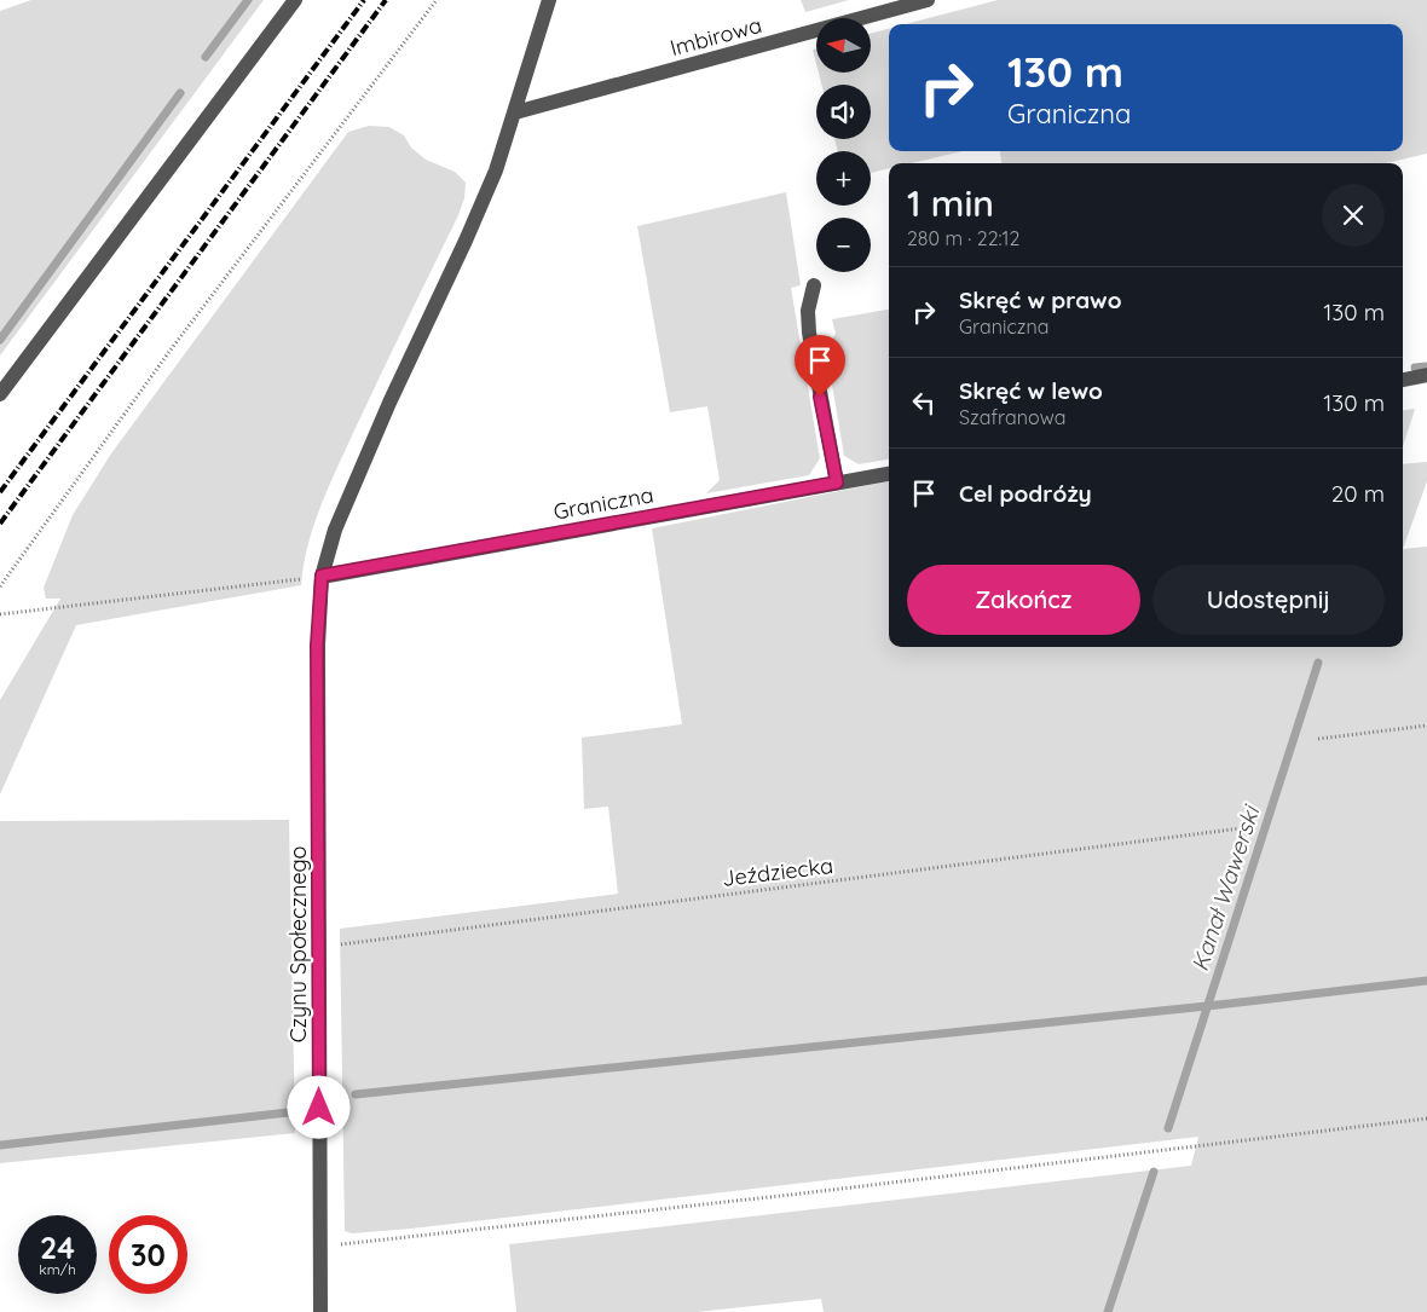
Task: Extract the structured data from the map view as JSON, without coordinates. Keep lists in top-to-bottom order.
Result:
{
  "streets": {
    "street": ["Imbirowa", "Graniczna", "Czynu Społecznego"],
    "path": ["Jeździecka"]
  },
  "crossings": [
    ["Imbirowa", "Czynu Społecznego"],
    ["Graniczna", "Czynu Społecznego"],
    ["Jeździecka", "Czynu Społecznego"]
  ],
  "water": ["Kanał Wawerski"],
  "north": "left",
  "page": {
    "map_buttons": ["+", "−"],
    "turn": ["130 m", "Graniczna"],
    "heading": ["1 min", "280 m · 22:12"],
    "list": [
      {
        "name": "Skręć w prawo",
        "note": "Graniczna",
        "value": "130 m"
      },
      {
        "name": "Skręć w lewo",
        "note": "Szafranowa",
        "value": "130 m"
      },
      {
        "name": "Cel podróży",
        "value": "20 m"
      }
    ],
    "buttons": ["Zakończ", "Udostępnij"],
    "speed": "24 km/h",
    "limit": "30"
  }
}
